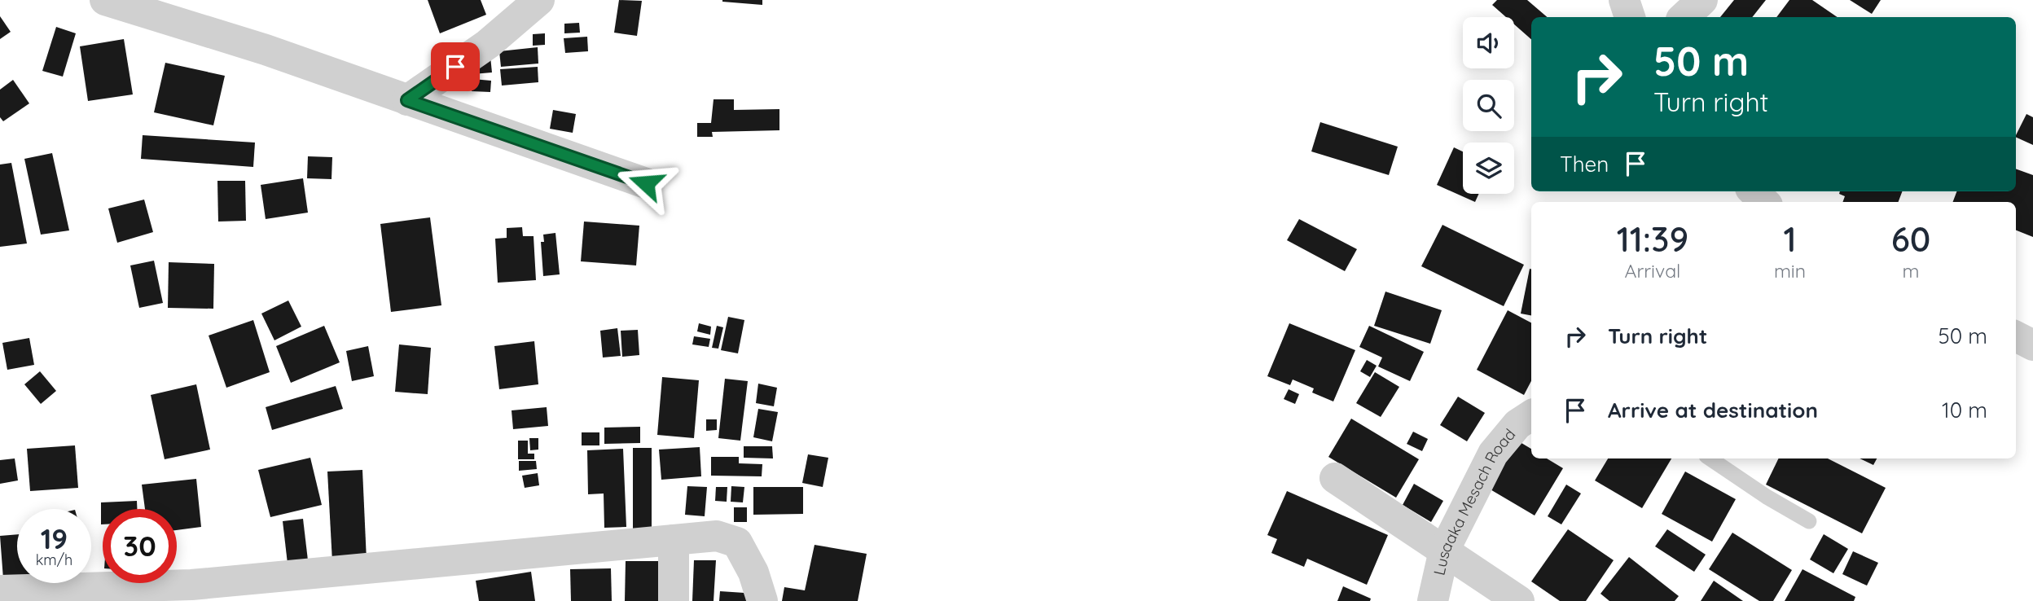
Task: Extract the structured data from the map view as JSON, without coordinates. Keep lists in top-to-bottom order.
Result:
{
  "streets": {
    "street": ["Lusaaka Mesach Road"]
  },
  "page": {
    "turn": ["50 m", "Turn right"],
    "then": "Then",
    "eta": [
      "11:39",
      "Arrival",
      "1",
      "min",
      "60",
      "m"
    ],
    "list": [
      {
        "name": "Turn right",
        "value": "50 m"
      },
      {
        "name": "Arrive at destination",
        "value": "10 m"
      }
    ],
    "speed": "19 km/h",
    "limit": "30"
  }
}
